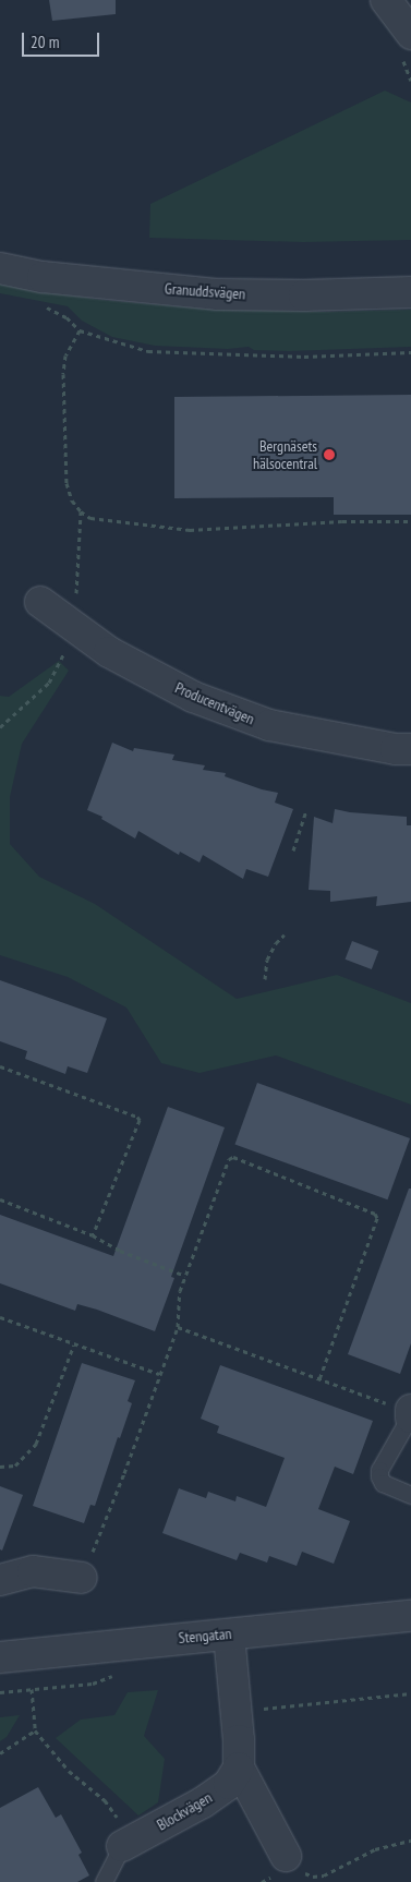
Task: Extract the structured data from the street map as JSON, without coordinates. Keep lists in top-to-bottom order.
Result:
{
  "streets": {
    "street": [
      "Granuddsvägen",
      "Producentvägen",
      "Stengatan",
      "Blockvägen"
    ]
  },
  "places": ["Bergnäsets hälsocentral"],
  "scale_bar": "20 m"
}
